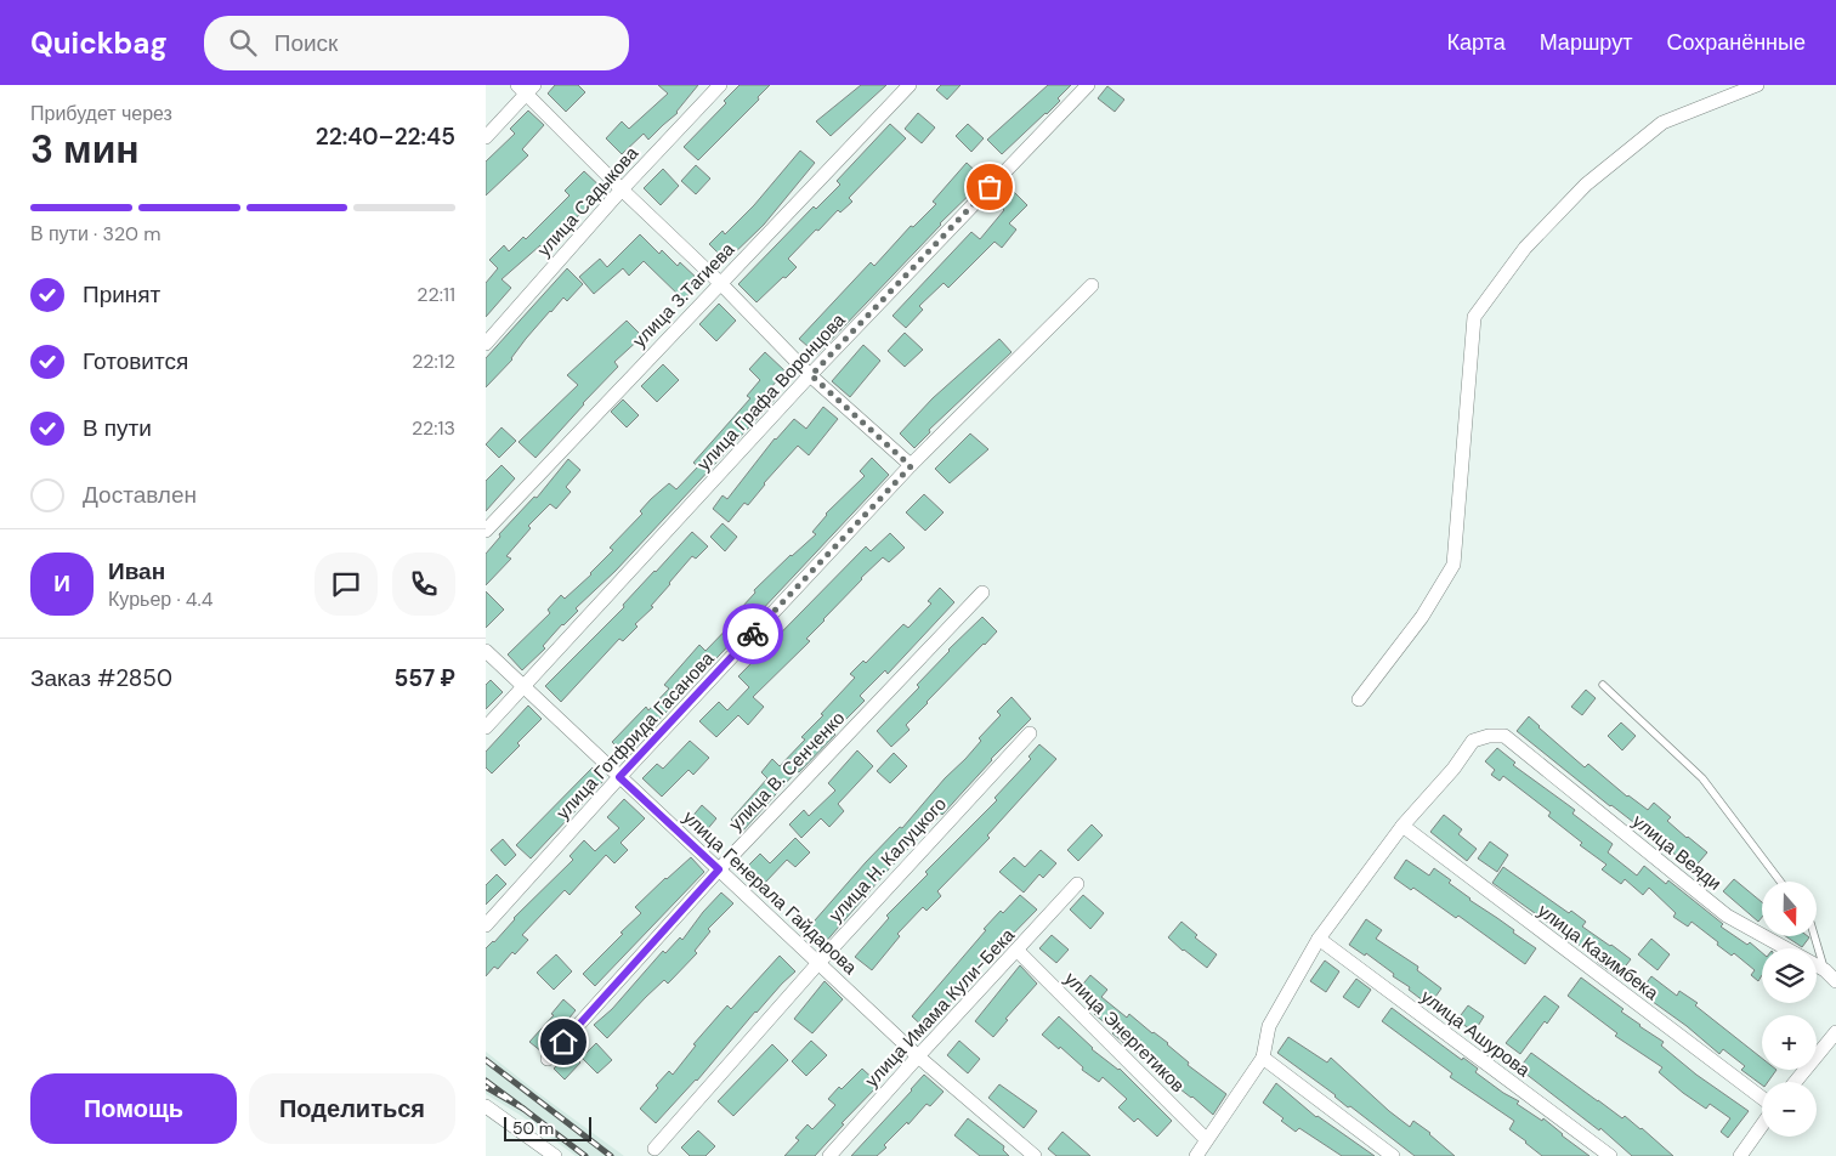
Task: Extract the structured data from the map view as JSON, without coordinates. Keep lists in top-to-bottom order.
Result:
{
  "streets": {
    "street": [
      "улица Садыкова",
      "улица З.Тагиева",
      "улица Графа Воронцова",
      "улица Готфрида Гасанова",
      "улица В. Сенченко",
      "улица Веяди",
      "улица Н. Калуцкого",
      "улица Генерала Гайдарова",
      "улица Казимбека",
      "улица Имама Кули-Бека",
      "улица Энергетиков",
      "улица Ашурова"
    ]
  },
  "crossings": [
    ["улица Графа Воронцова", "улица Генерала Гайдарова"],
    ["улица Готфрида Гасанова", "улица Генерала Гайдарова"],
    ["улица В. Сенченко", "улица Генерала Гайдарова"],
    ["улица Веяди", "улица Казимбека"],
    ["улица Н. Калуцкого", "улица Генерала Гайдарова"],
    ["улица Генерала Гайдарова", "улица Имама Кули-Бека"],
    ["улица Имама Кули-Бека", "улица Энергетиков"]
  ],
  "scale_bar": "50 m",
  "north": "bottom",
  "page": {
    "header": "Quickbag",
    "search": "Поиск",
    "nav": ["Карта", "Маршрут", "Сохранённые"],
    "heading": ["3 мин", "Прибудет через", "22:40–22:45"],
    "panel": [
      "Иван",
      "Курьер · 4.4",
      "Заказ #2850",
      "557 ₽"
    ],
    "bar": "В пути · 320 m",
    "list": [
      ["Принят", "22:11"],
      ["Готовится", "22:12"],
      ["В пути", "22:13"],
      "Доставлен"
    ],
    "round": "И",
    "map_buttons": ["+", "−"],
    "buttons": ["Помощь", "Поделиться"],
    "scale": "50 m"
  }
}
